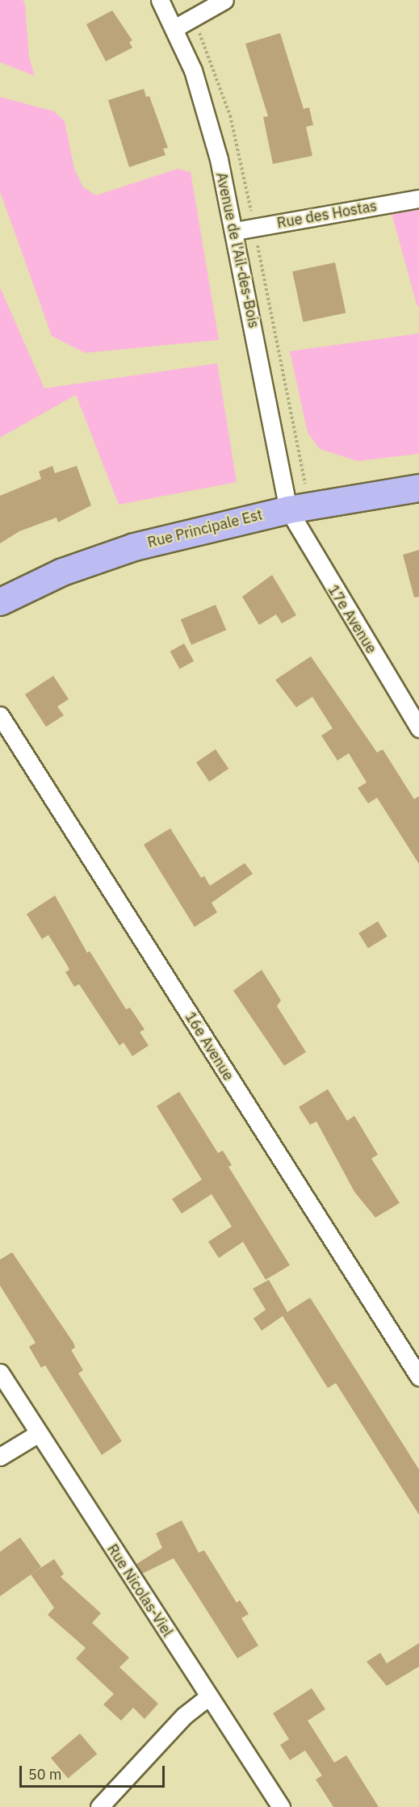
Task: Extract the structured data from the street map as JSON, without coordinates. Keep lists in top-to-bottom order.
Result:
{
  "streets": {
    "main road": ["Rue Principale Est"],
    "street": [
      "Rue des Hostas",
      "Avenue de l'Ail-des-Bois",
      "17e Avenue",
      "16e Avenue",
      "Rue Nicolas-Viel"
    ]
  },
  "crossings": [
    ["Rue des Hostas", "Avenue de l'Ail-des-Bois"],
    ["Avenue de l'Ail-des-Bois", "Rue Principale Est"],
    ["Avenue de l'Ail-des-Bois", "17e Avenue"],
    ["Rue Principale Est", "17e Avenue"]
  ],
  "scale_bar": "50 m"
}
